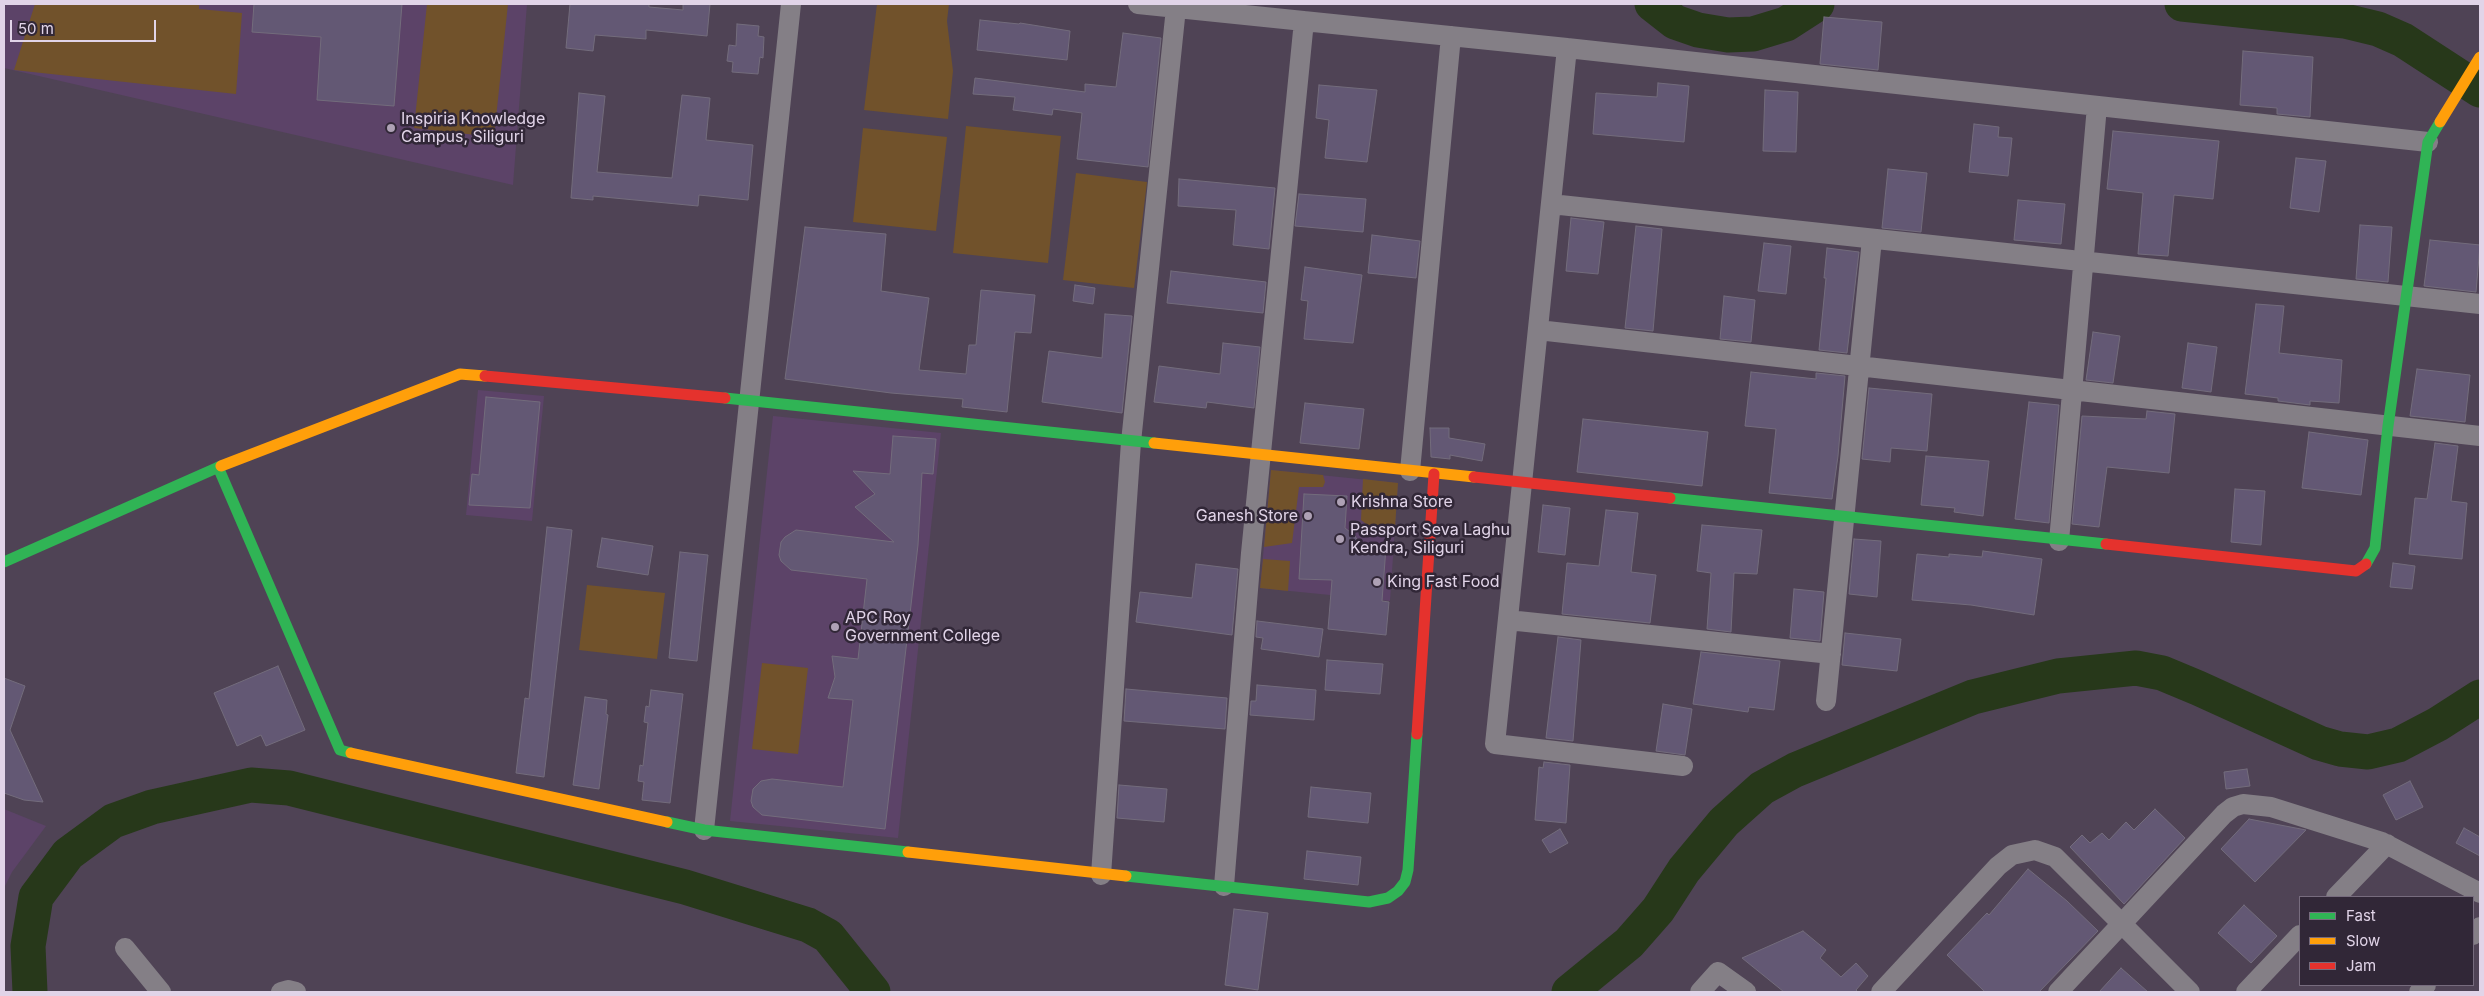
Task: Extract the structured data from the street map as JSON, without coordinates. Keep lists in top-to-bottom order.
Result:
{
  "places": [
    "Inspiria Knowledge Campus, Siliguri",
    "Krishna Store",
    "Ganesh Store",
    "Passport Seva Laghu Kendra, Siliguri",
    "King Fast Food",
    "APC Roy Government College"
  ],
  "legend": ["Fast", "Slow", "Jam"],
  "scale_bar": "50 m"
}
